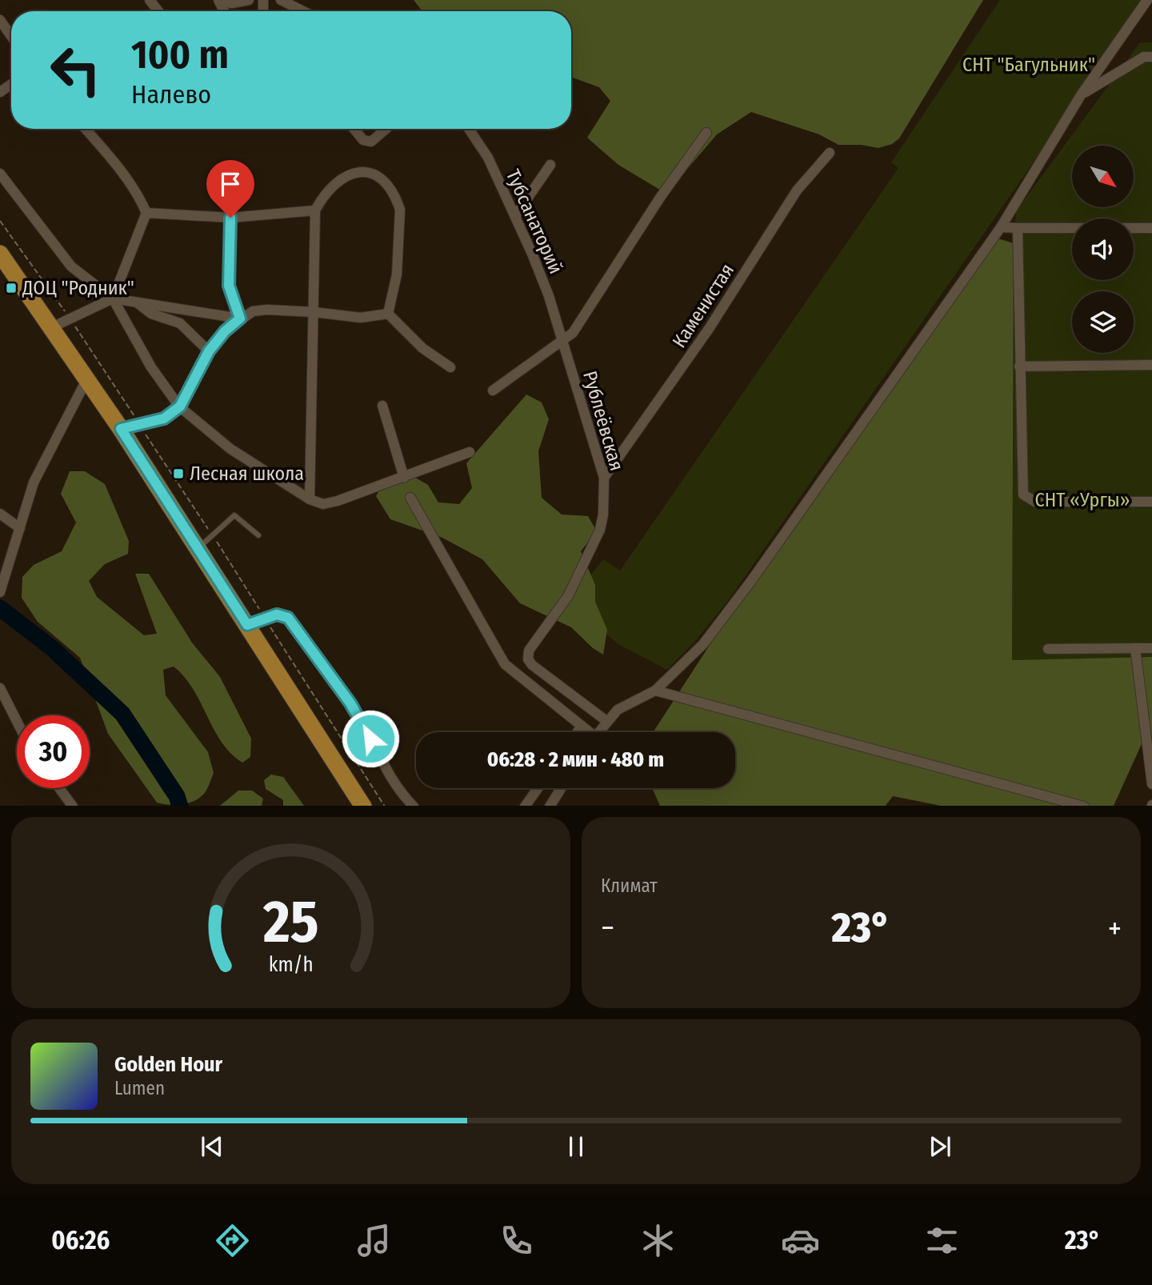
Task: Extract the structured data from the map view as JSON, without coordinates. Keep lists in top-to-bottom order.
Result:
{
  "streets": {
    "street": ["Тубсанаторий", "Каменистая", "Рублеёвская"]
  },
  "crossings": [
    ["Тубсанаторий", "Рублеёвская"],
    ["Каменистая", "Рублеёвская"]
  ],
  "parks": ["СНТ \"Багульник\"", "СНТ «Ургы»"],
  "places": {
    "transit": ["ДОЦ \"Родник\"", "Лесная школа"]
  },
  "north": "bottom right",
  "page": {
    "turn": ["100 m", "Налево"],
    "limit": "30",
    "trip": "06:28 · 2 мин · 480 m",
    "tile": "Климат",
    "heat": ["−", "23°", "+"],
    "song": ["Golden Hour", "Lumen"],
    "tabs": ["06:26", "23°"],
    "gauge": ["25", "km/h"]
  }
}
